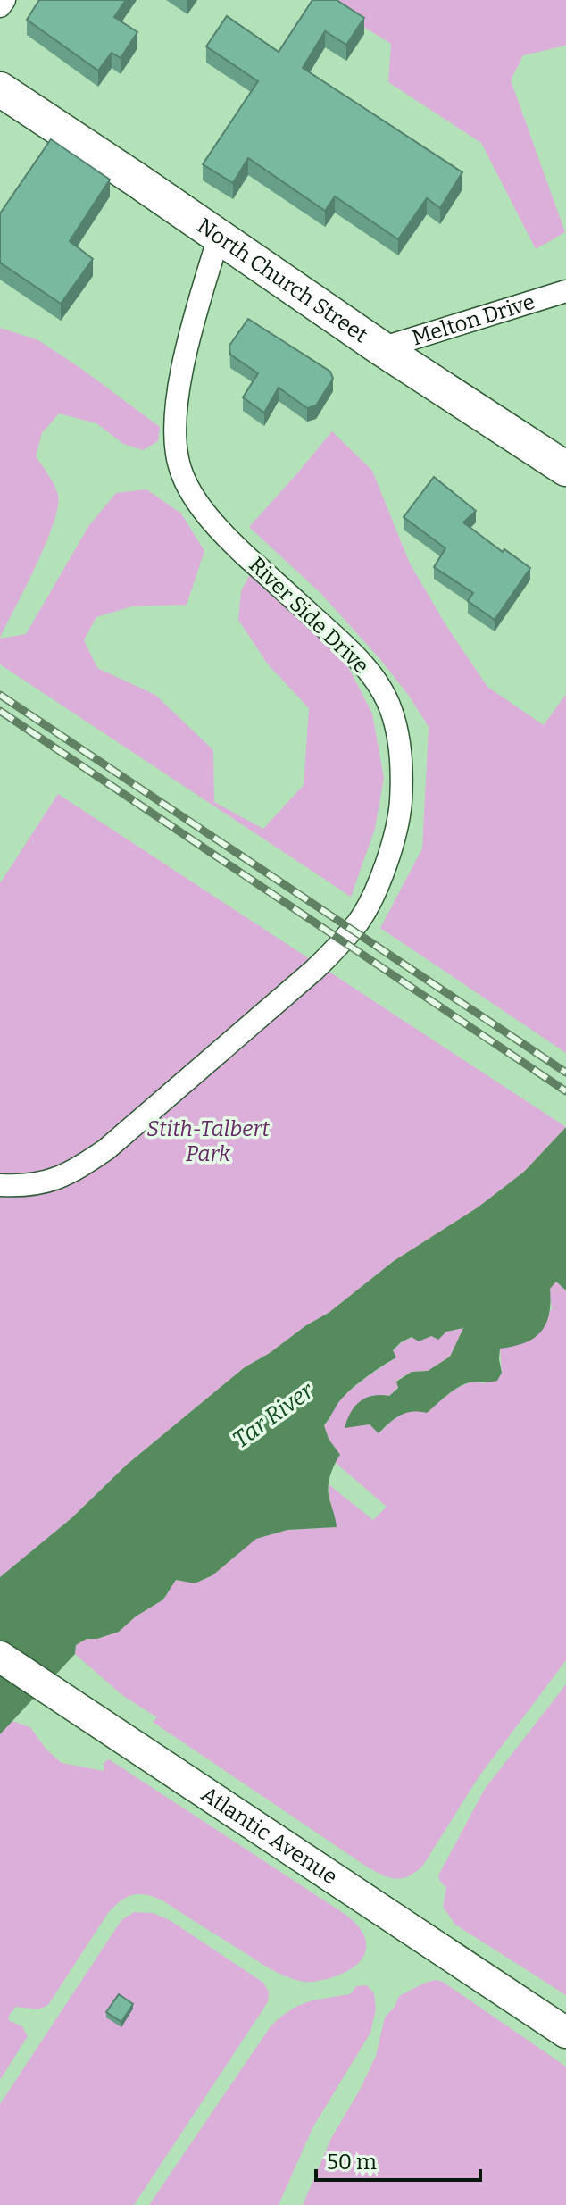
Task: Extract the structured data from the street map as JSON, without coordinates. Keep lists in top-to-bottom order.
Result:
{
  "streets": {
    "main road": ["North Church Street", "Atlantic Avenue"],
    "street": ["Melton Drive", "River Side Drive"]
  },
  "crossings": [
    ["North Church Street", "Melton Drive"],
    ["North Church Street", "River Side Drive"]
  ],
  "water": ["Tar River"],
  "parks": ["Stith-Talbert Park"],
  "scale_bar": "50 m"
}
